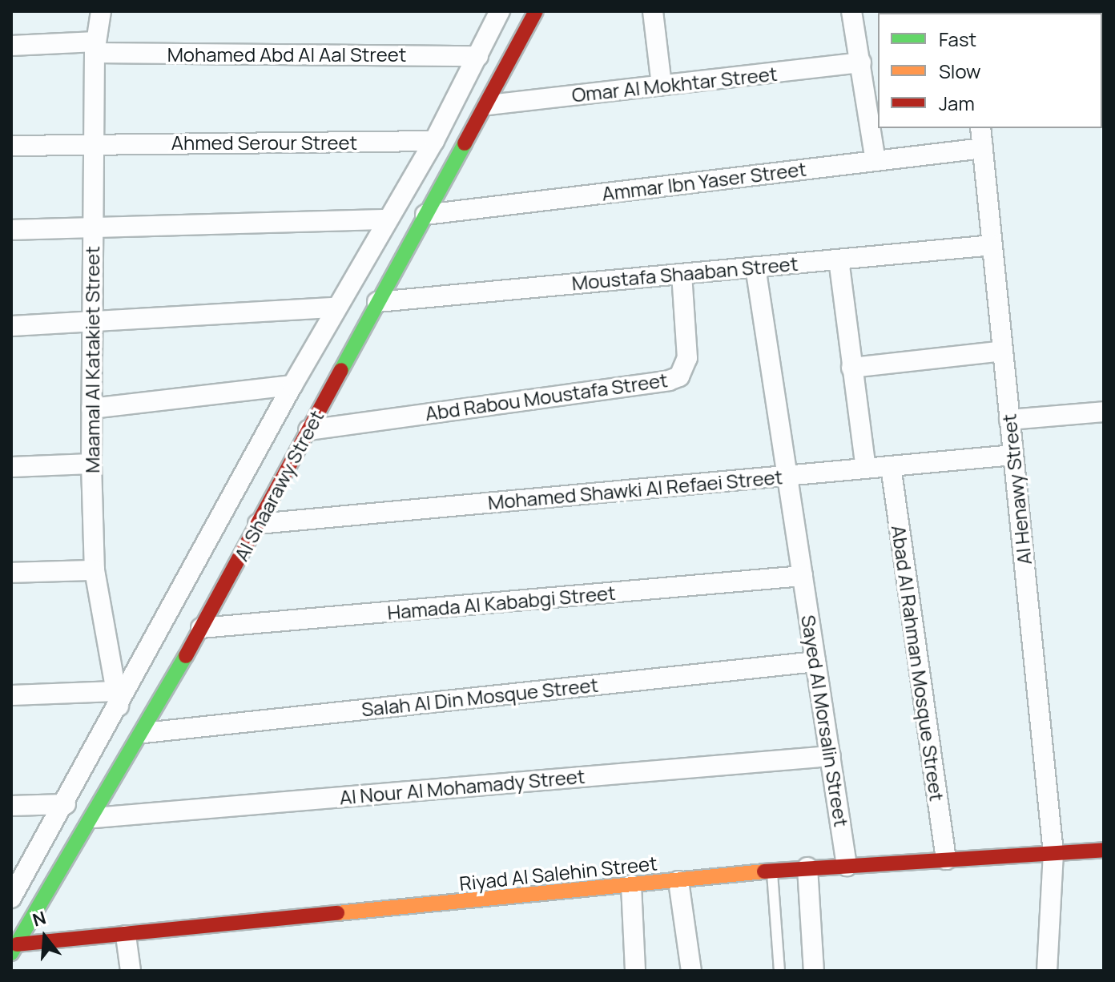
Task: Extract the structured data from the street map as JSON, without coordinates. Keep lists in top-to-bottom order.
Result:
{
  "streets": {
    "street": [
      "Mohamed Abd Al Aal Street",
      "Omar Al Mokhtar Street",
      "Ahmed Serour Street",
      "Ammar Ibn Yaser Street",
      "Moustafa Shaaban Street",
      "Maamal Al Katakiet Street",
      "Abd Rabou Moustafa Street",
      "Al Shaarawy Street",
      "Mohamed Shawki Al Refaei Street",
      "Al Henawy Street",
      "Hamada Al Kababgi Street",
      "Abad Al Rahman Mosque Street",
      "Salah Al Din Mosque Street",
      "Sayed Al Morsalin Street",
      "Al Nour Al Mohamady Street",
      "Riyad Al Salehin Street"
    ]
  },
  "crossings": [
    ["Mohamed Abd Al Aal Street", "Maamal Al Katakiet Street"],
    ["Mohamed Abd Al Aal Street", "Al Shaarawy Street"],
    ["Omar Al Mokhtar Street", "Al Shaarawy Street"],
    ["Ahmed Serour Street", "Maamal Al Katakiet Street"],
    ["Ahmed Serour Street", "Al Shaarawy Street"],
    ["Ammar Ibn Yaser Street", "Al Shaarawy Street"],
    ["Ammar Ibn Yaser Street", "Al Henawy Street"],
    ["Moustafa Shaaban Street", "Abd Rabou Moustafa Street"],
    ["Moustafa Shaaban Street", "Al Shaarawy Street"],
    ["Moustafa Shaaban Street", "Al Henawy Street"],
    ["Moustafa Shaaban Street", "Sayed Al Morsalin Street"],
    ["Maamal Al Katakiet Street", "Al Shaarawy Street"],
    ["Abd Rabou Moustafa Street", "Al Shaarawy Street"],
    ["Al Shaarawy Street", "Mohamed Shawki Al Refaei Street"],
    ["Al Shaarawy Street", "Hamada Al Kababgi Street"],
    ["Al Shaarawy Street", "Salah Al Din Mosque Street"],
    ["Al Shaarawy Street", "Al Nour Al Mohamady Street"],
    ["Al Shaarawy Street", "Riyad Al Salehin Street"],
    ["Mohamed Shawki Al Refaei Street", "Al Henawy Street"],
    ["Mohamed Shawki Al Refaei Street", "Abad Al Rahman Mosque Street"],
    ["Mohamed Shawki Al Refaei Street", "Sayed Al Morsalin Street"],
    ["Al Henawy Street", "Riyad Al Salehin Street"],
    ["Hamada Al Kababgi Street", "Sayed Al Morsalin Street"],
    ["Abad Al Rahman Mosque Street", "Riyad Al Salehin Street"],
    ["Salah Al Din Mosque Street", "Sayed Al Morsalin Street"],
    ["Sayed Al Morsalin Street", "Al Nour Al Mohamady Street"],
    ["Sayed Al Morsalin Street", "Riyad Al Salehin Street"]
  ],
  "legend": ["Fast", "Slow", "Jam"],
  "north": "top"
}
